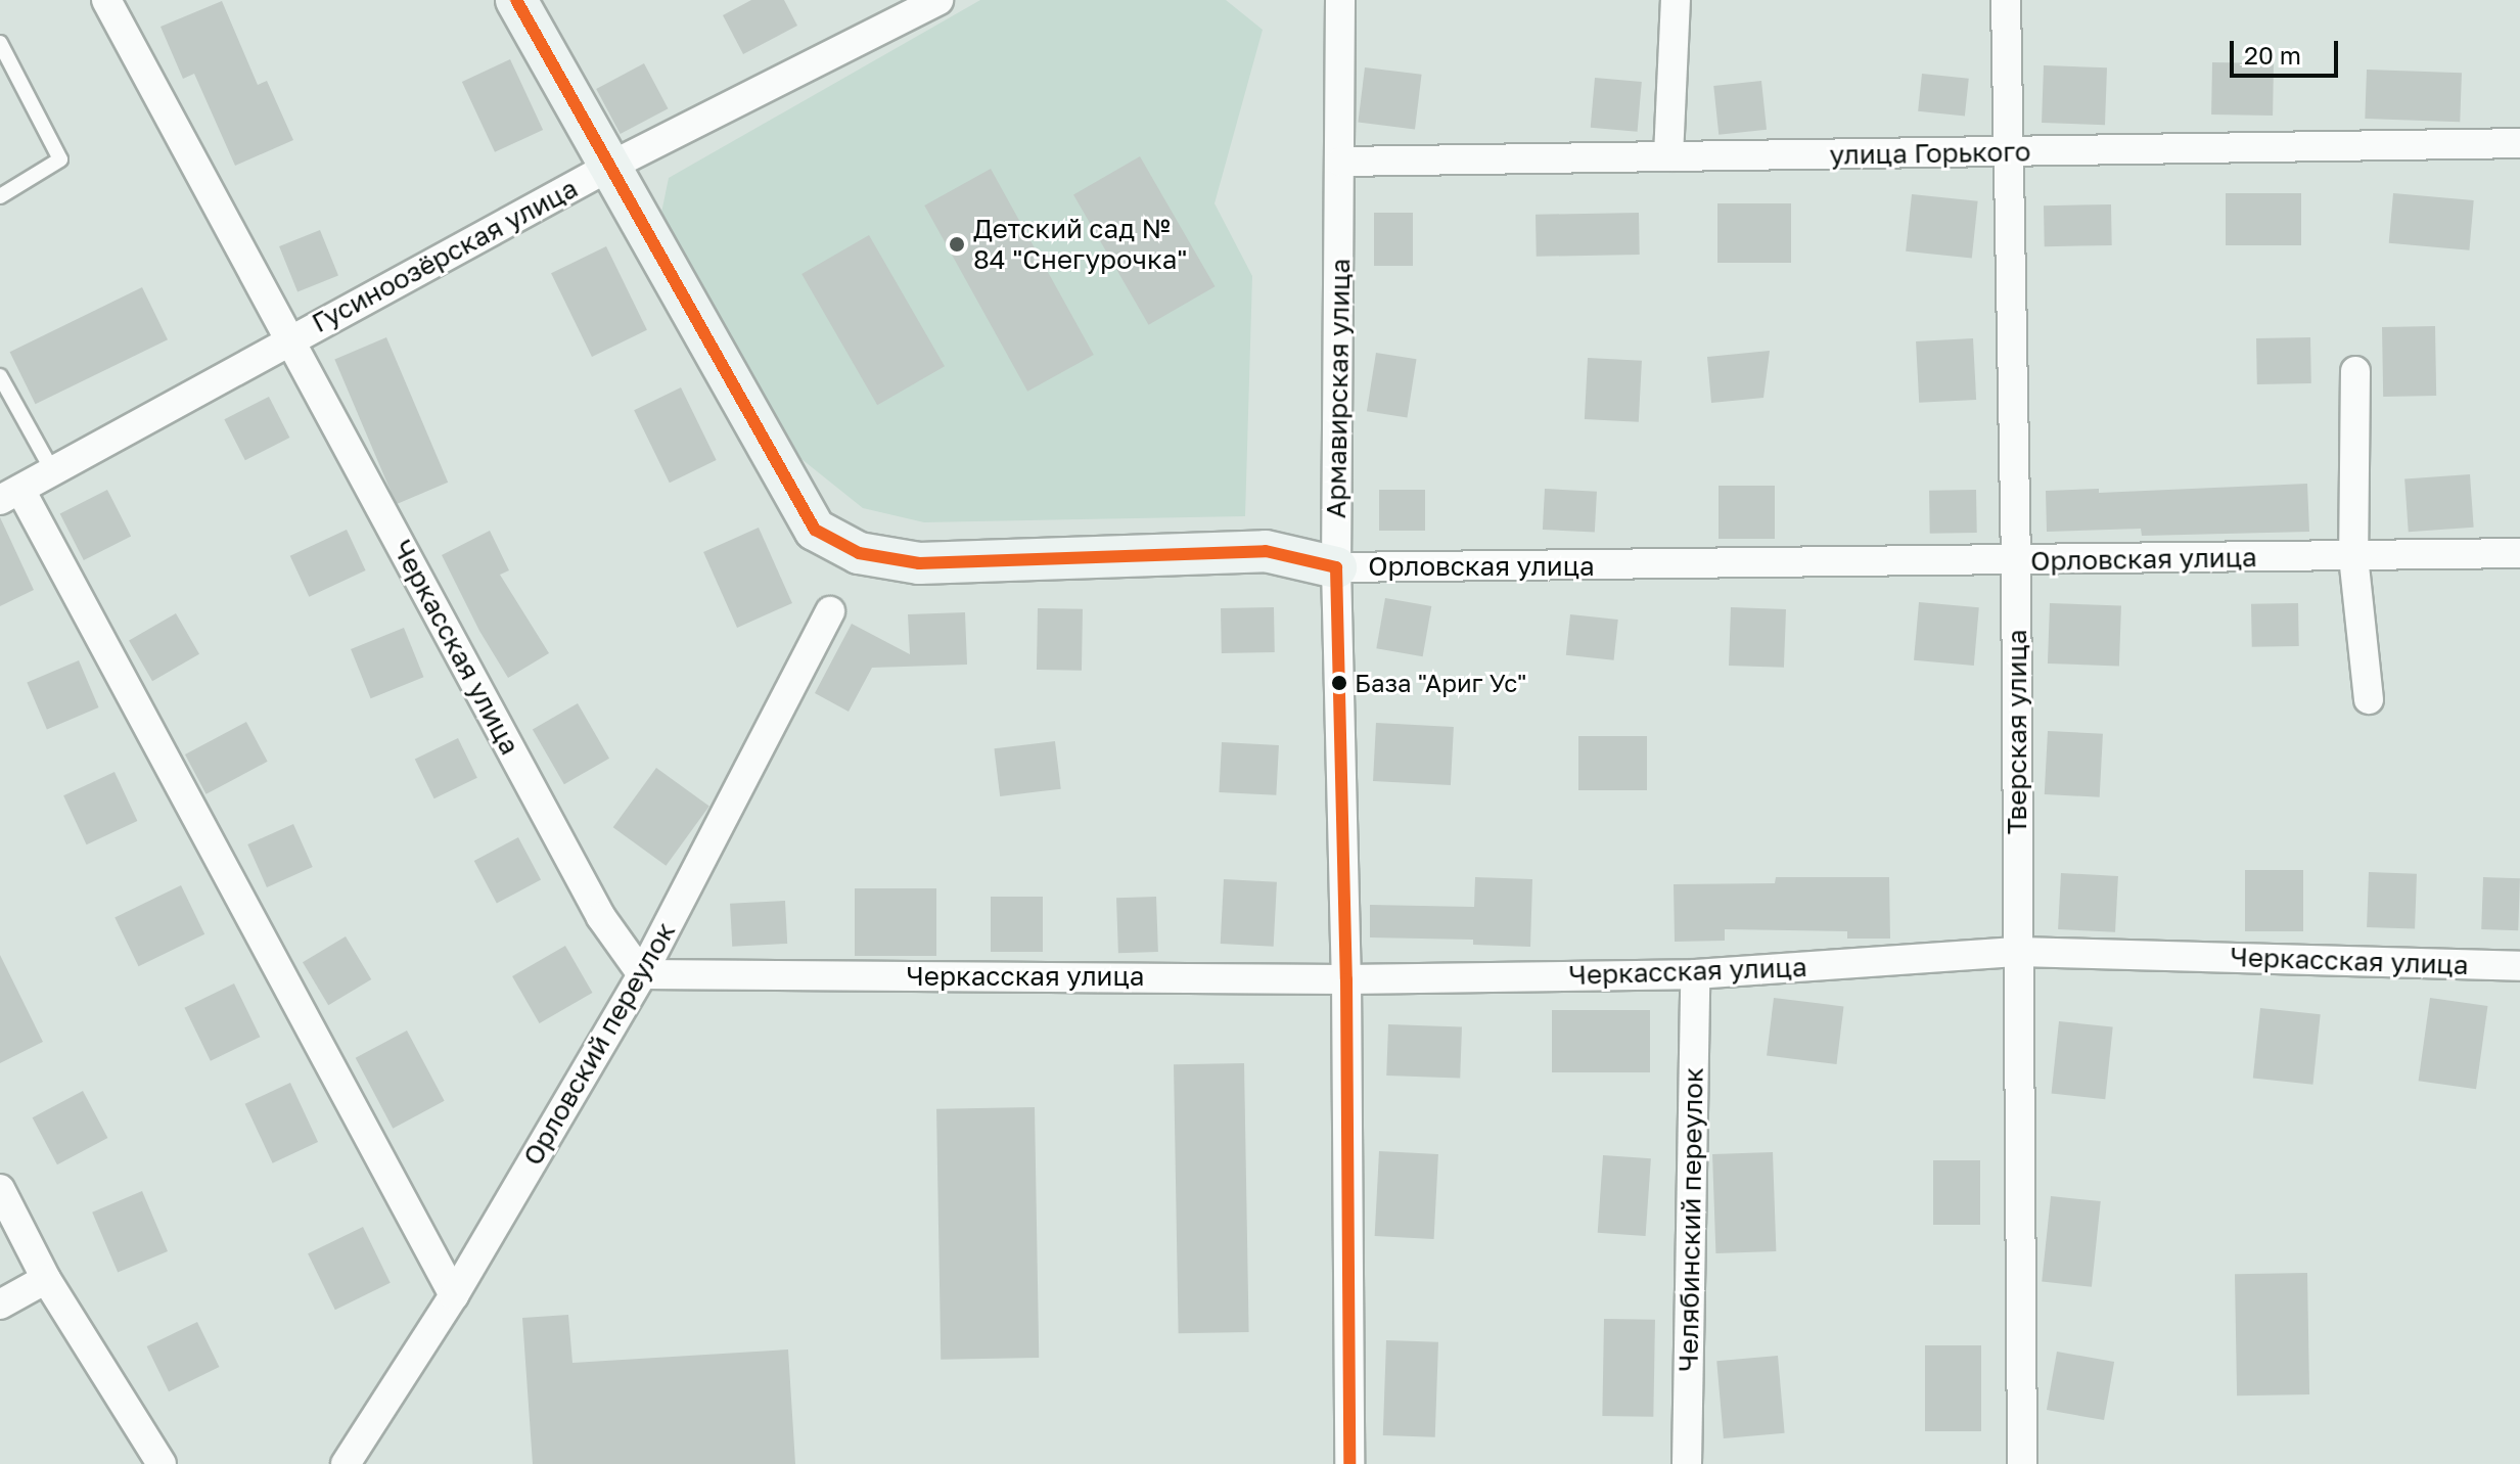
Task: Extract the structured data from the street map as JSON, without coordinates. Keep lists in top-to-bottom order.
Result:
{
  "streets": {
    "street": [
      "улица Горького",
      "Гусиноозёрская улица",
      "Армавирская улица",
      "Орловская улица",
      "Черкасская улица",
      "Тверская улица",
      "Орловский переулок",
      "Челябинский переулок"
    ]
  },
  "crossings": [
    ["улица Горького", "Армавирская улица"],
    ["улица Горького", "Тверская улица"],
    ["Гусиноозёрская улица", "Орловская улица"],
    ["Гусиноозёрская улица", "Черкасская улица"],
    ["Армавирская улица", "Орловская улица"],
    ["Армавирская улица", "Черкасская улица"],
    ["Орловская улица", "Тверская улица"],
    ["Черкасская улица", "Тверская улица"],
    ["Черкасская улица", "Орловский переулок"],
    ["Черкасская улица", "Челябинский переулок"]
  ],
  "places": ["Детский сад № 84 \"Снегурочка\"", "База \"Ариг Ус\""],
  "scale_bar": "20 m"
}
